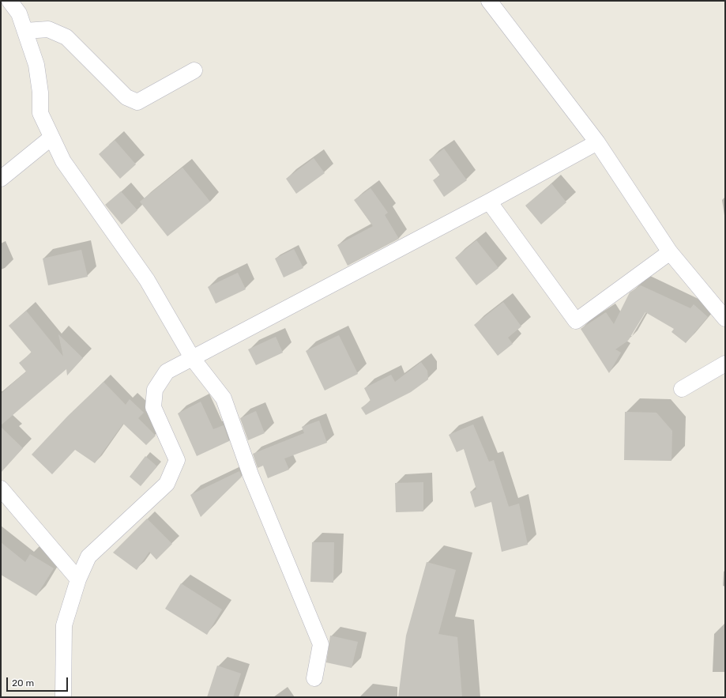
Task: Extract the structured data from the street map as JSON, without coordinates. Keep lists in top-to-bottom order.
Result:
{
  "scale_bar": "20 m"
}
